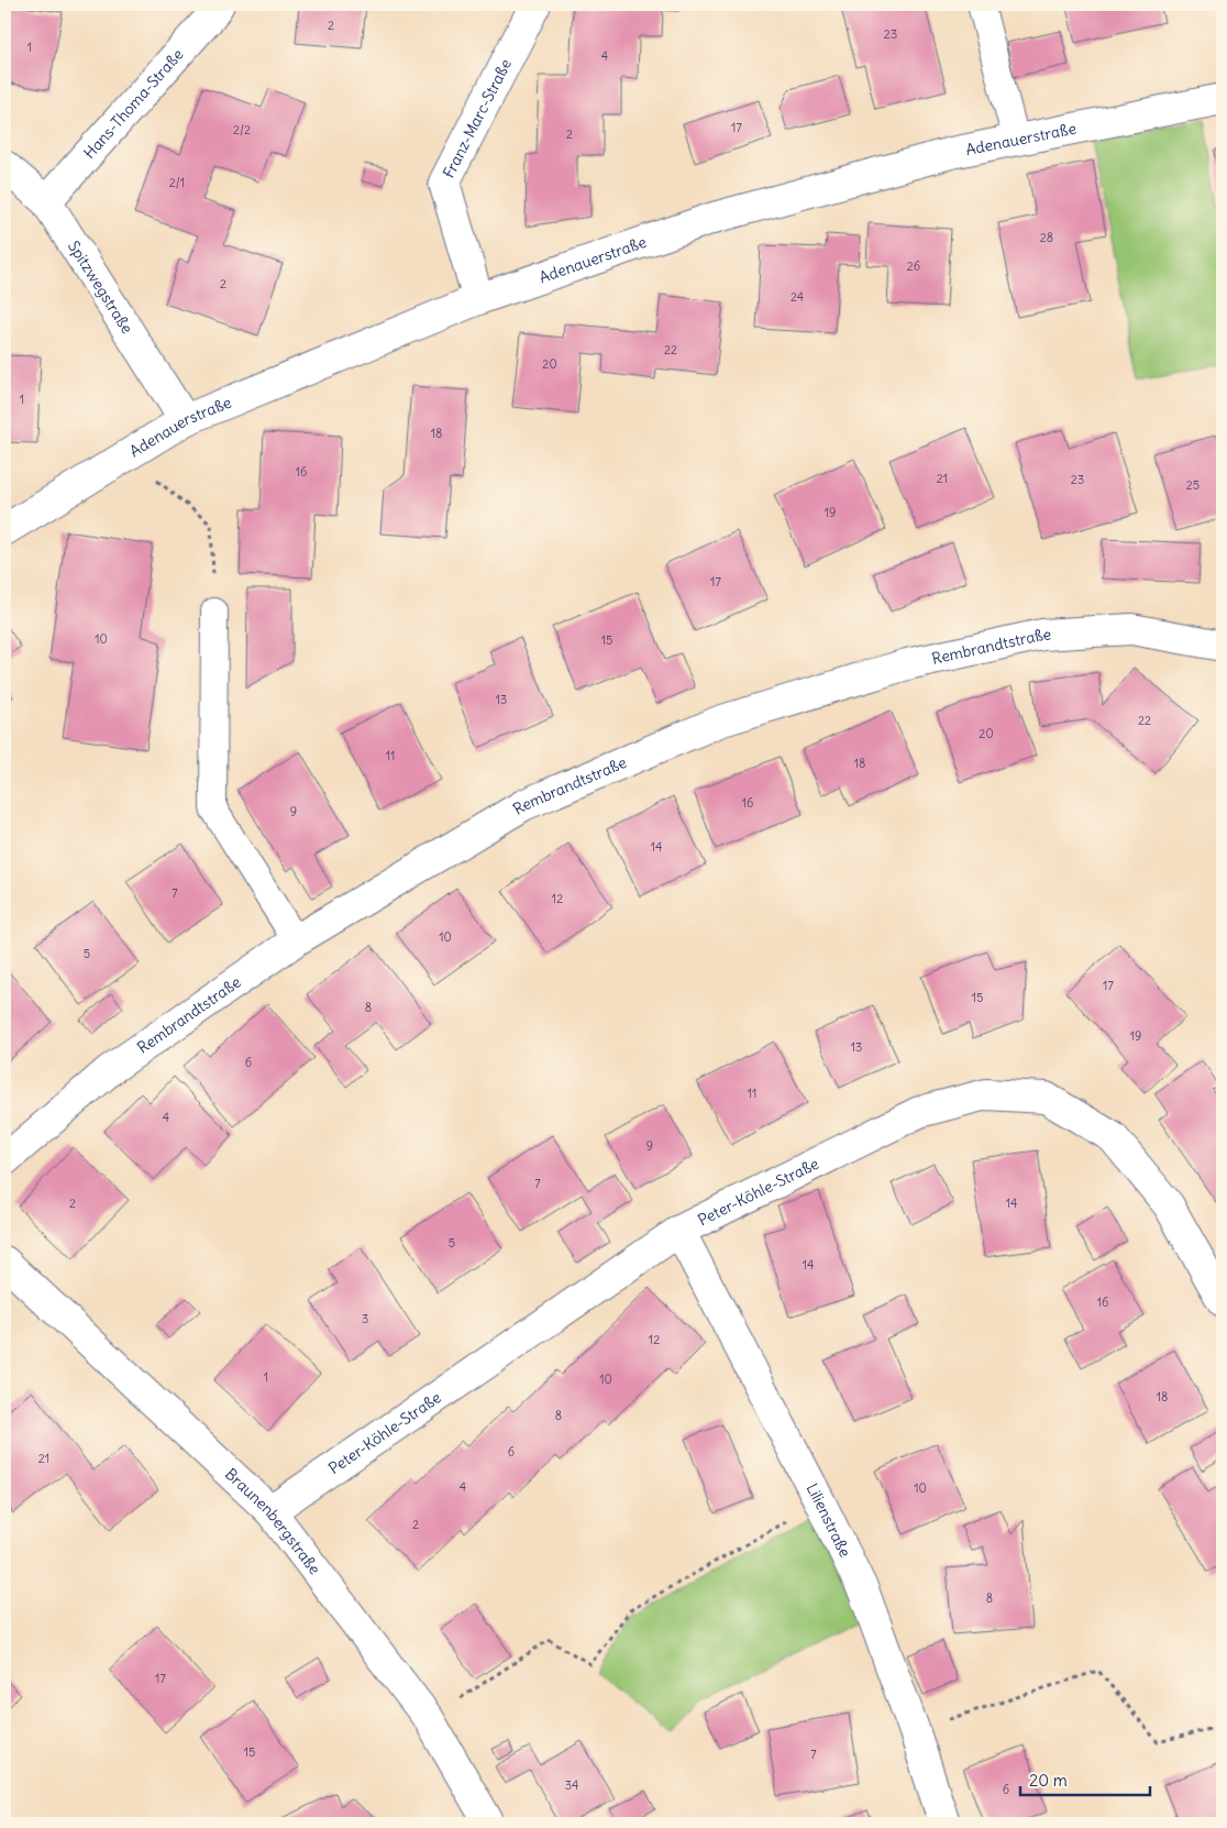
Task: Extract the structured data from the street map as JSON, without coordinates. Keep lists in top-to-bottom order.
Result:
{
  "streets": {
    "street": [
      "Hans-Thoma-Straße",
      "Franz-Marc-Straße",
      "Adenauerstraße",
      "Spitzwegstraße",
      "Rembrandtstraße",
      "Peter-Köhle-Straße",
      "Lilienstraße",
      "Braunenbergstraße"
    ]
  },
  "crossings": [
    ["Hans-Thoma-Straße", "Spitzwegstraße"],
    ["Franz-Marc-Straße", "Adenauerstraße"],
    ["Adenauerstraße", "Spitzwegstraße"],
    ["Peter-Köhle-Straße", "Lilienstraße"],
    ["Peter-Köhle-Straße", "Braunenbergstraße"]
  ],
  "house_numbers": [
    "2",
    "23",
    "1",
    "4",
    "17",
    "2/2",
    "2",
    "2/1",
    "28",
    "26",
    "2",
    "24",
    "22",
    "20",
    "1",
    "18",
    "16",
    "21",
    "23",
    "25",
    "19",
    "17",
    "10",
    "15",
    "13",
    "22",
    "20",
    "11",
    "18",
    "16",
    "9",
    "14",
    "7",
    "12",
    "10",
    "5",
    "17",
    "15",
    "8",
    "19",
    "13",
    "6",
    "11",
    "4",
    "9",
    "7",
    "2",
    "14",
    "5",
    "14",
    "16",
    "3",
    "12",
    "1",
    "10",
    "18",
    "8",
    "6",
    "21",
    "4",
    "10",
    "2",
    "8",
    "17",
    "15",
    "7",
    "34",
    "6"
  ],
  "scale_bar": "20 m"
}
